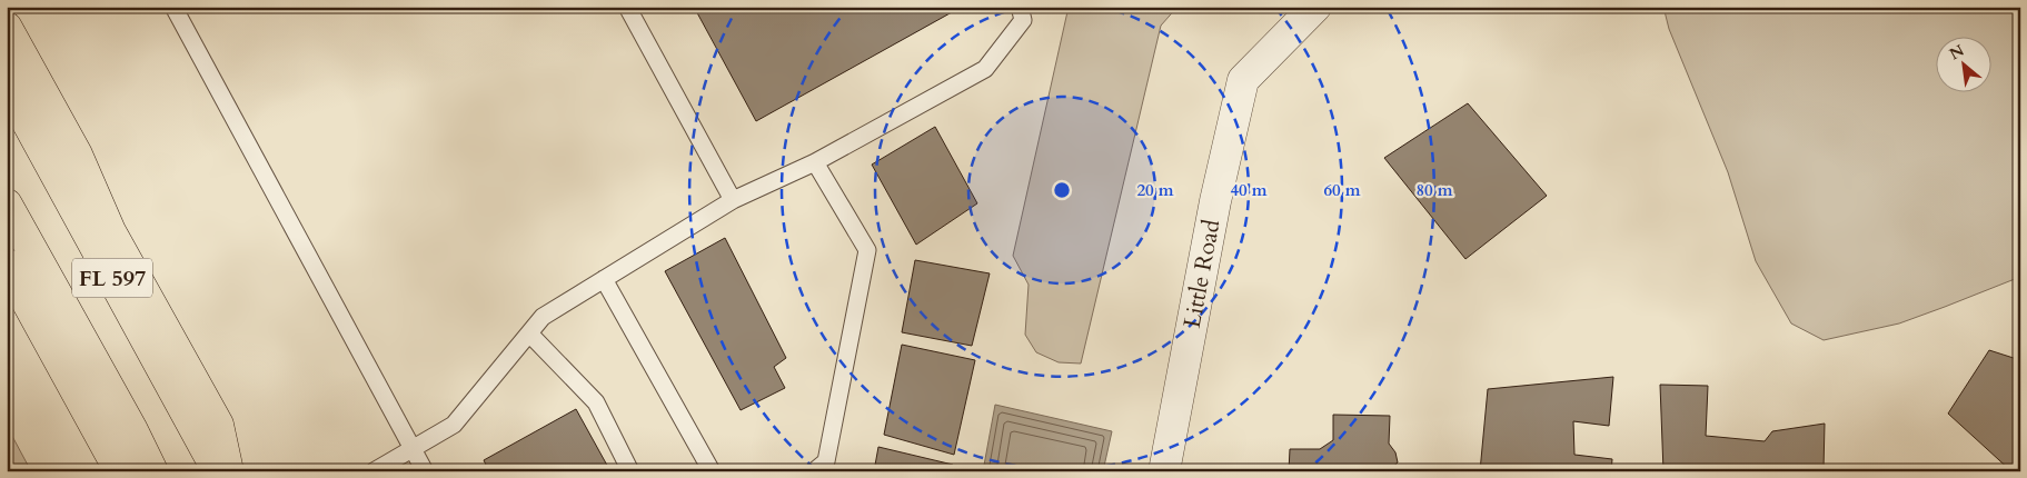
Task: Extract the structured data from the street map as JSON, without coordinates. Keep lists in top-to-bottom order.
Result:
{
  "streets": {
    "main road": ["FL 597"],
    "street": ["Little Road"]
  },
  "north": "top left",
  "rings": [
    "20 m",
    "40 m",
    "60 m",
    "80 m"
  ]
}
